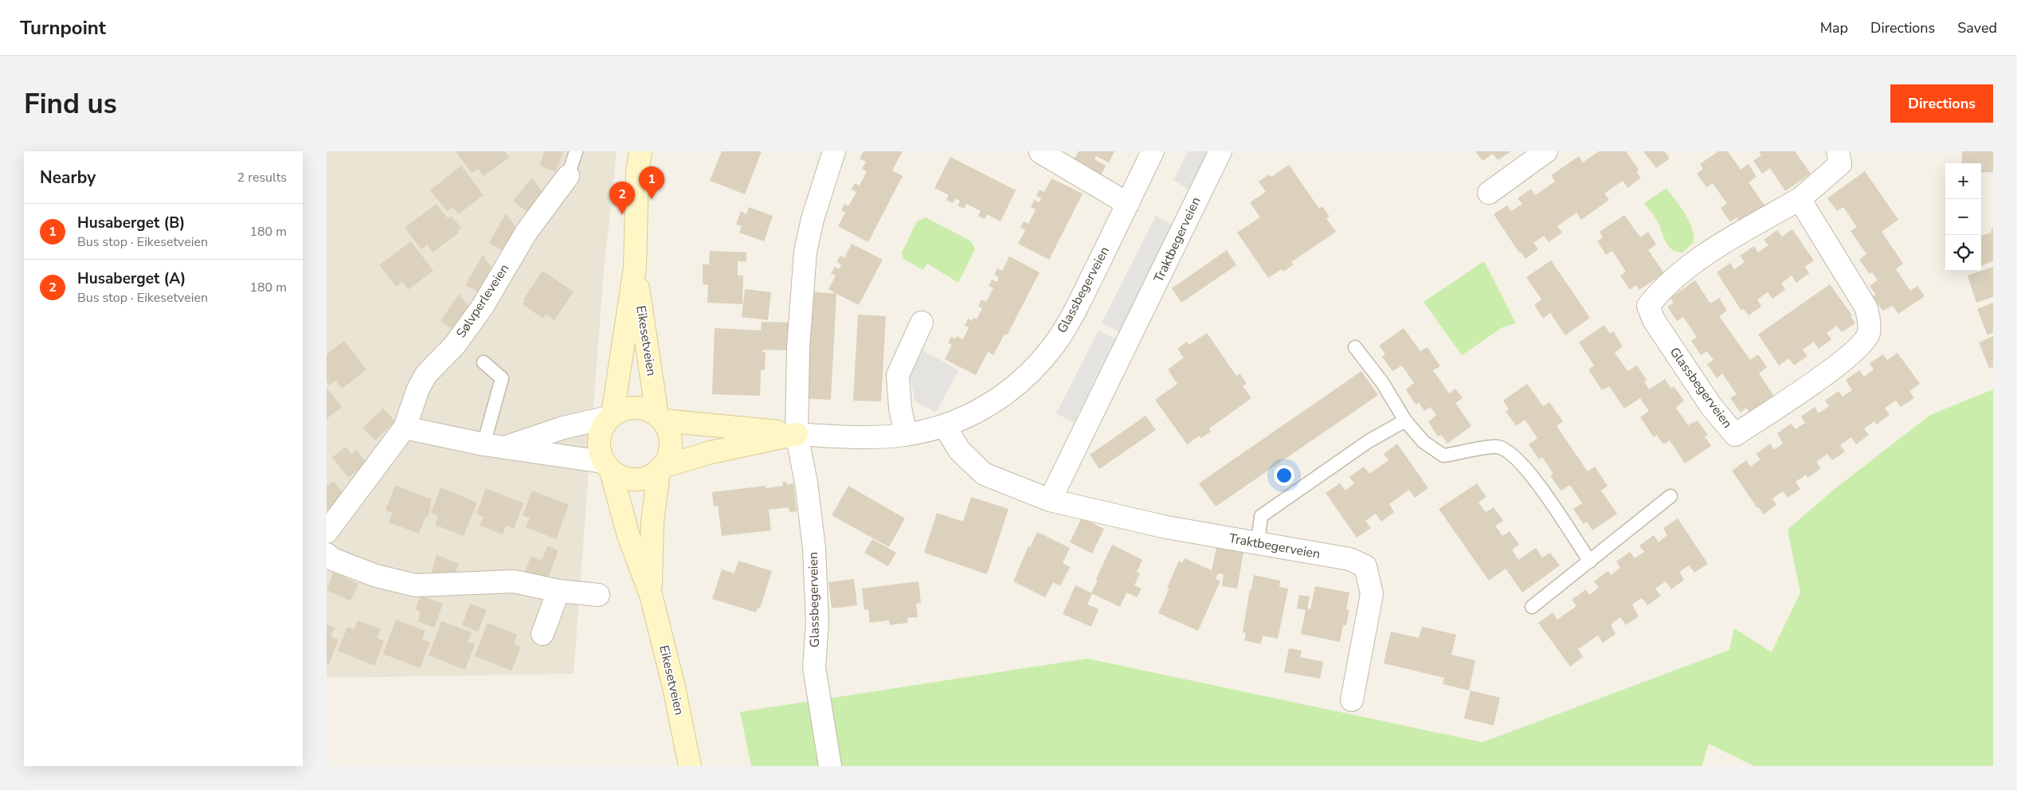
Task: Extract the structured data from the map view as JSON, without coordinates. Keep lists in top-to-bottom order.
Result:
{
  "streets": {
    "main road": ["Glassbegerveien", "Eikesetveien"],
    "street": ["Traktbegerveien", "Sølvperleveien"]
  },
  "crossings": [
    ["Traktbegerveien", "Glassbegerveien"],
    ["Glassbegerveien", "Eikesetveien"]
  ],
  "page": {
    "header": "Turnpoint",
    "nav": ["Map", "Directions", "Saved"],
    "buttons": "Directions",
    "title": "Find us",
    "heading": ["Nearby", "2 results"],
    "map_buttons": ["+", "−"],
    "pins": ["1", "2"],
    "list": [
      {
        "mark": "1",
        "name": "Husaberget (B)",
        "note": "Bus stop · Eikesetveien",
        "value": "180 m"
      },
      {
        "mark": "2",
        "name": "Husaberget (A)",
        "note": "Bus stop · Eikesetveien",
        "value": "180 m"
      }
    ]
  }
}
